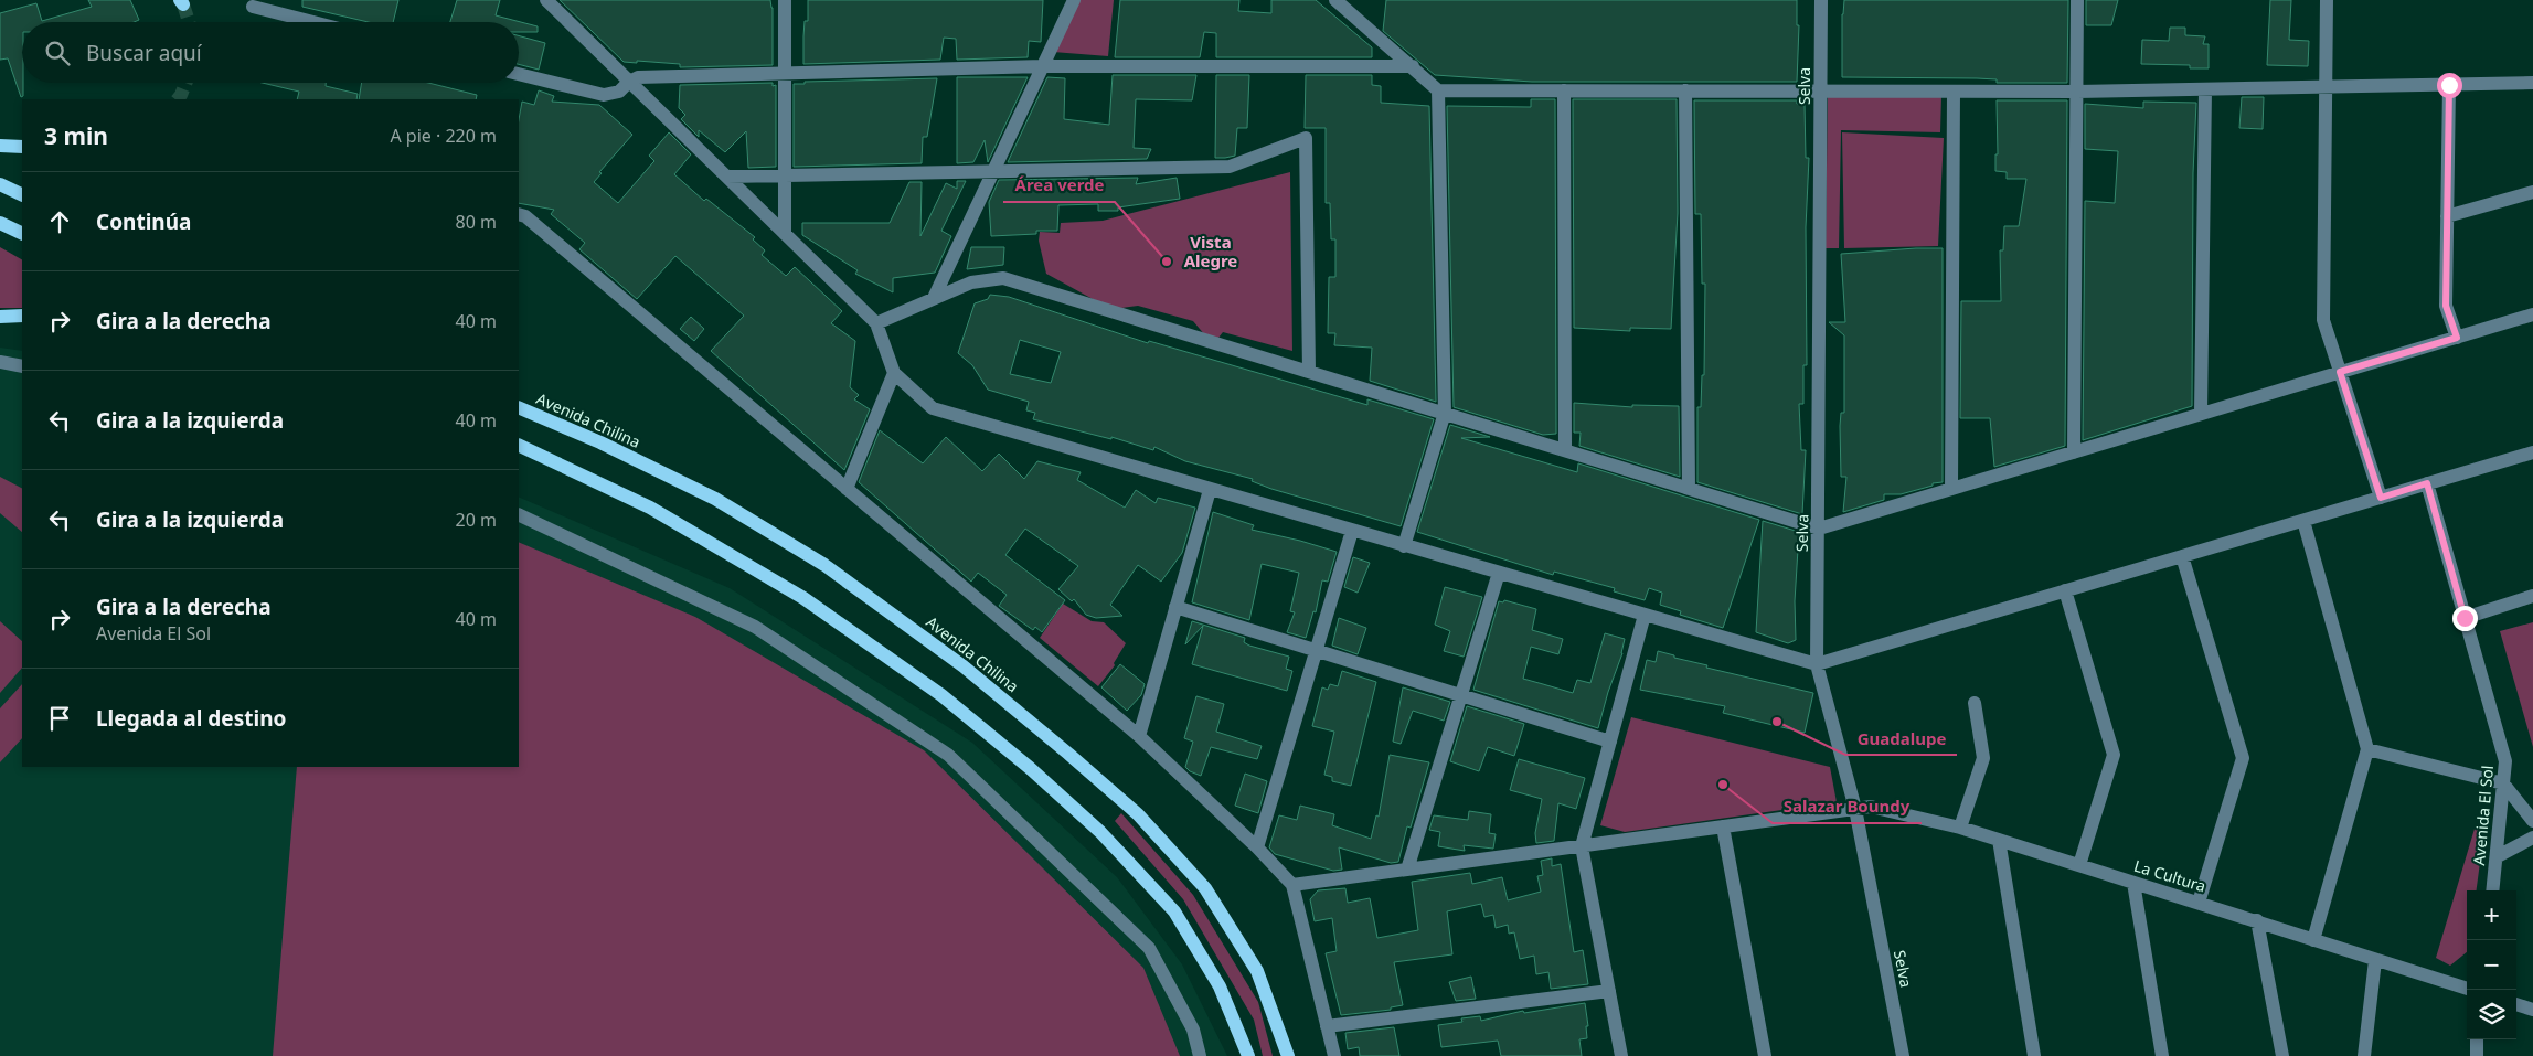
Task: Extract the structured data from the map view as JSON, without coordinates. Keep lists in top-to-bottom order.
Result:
{
  "streets": {
    "main road": ["Avenida Chilina"],
    "street": ["Selva", "Avenida El Sol", "La Cultura"]
  },
  "crossings": [
    ["Selva", "La Cultura"]
  ],
  "districts": ["Vista Alegre"],
  "places": ["Área verde", "Guadalupe", "Salazar Boundy"],
  "page": {
    "search": "Buscar aquí",
    "heading": ["3 min", "A pie · 220 m"],
    "list": [
      ["Continúa", "80 m"],
      ["Gira a la derecha", "40 m"],
      ["Gira a la izquierda", "40 m"],
      ["Gira a la izquierda", "20 m"],
      ["Gira a la derecha", "Avenida El Sol", "40 m"],
      "Llegada al destino"
    ],
    "map_buttons": ["+", "−"]
  }
}
